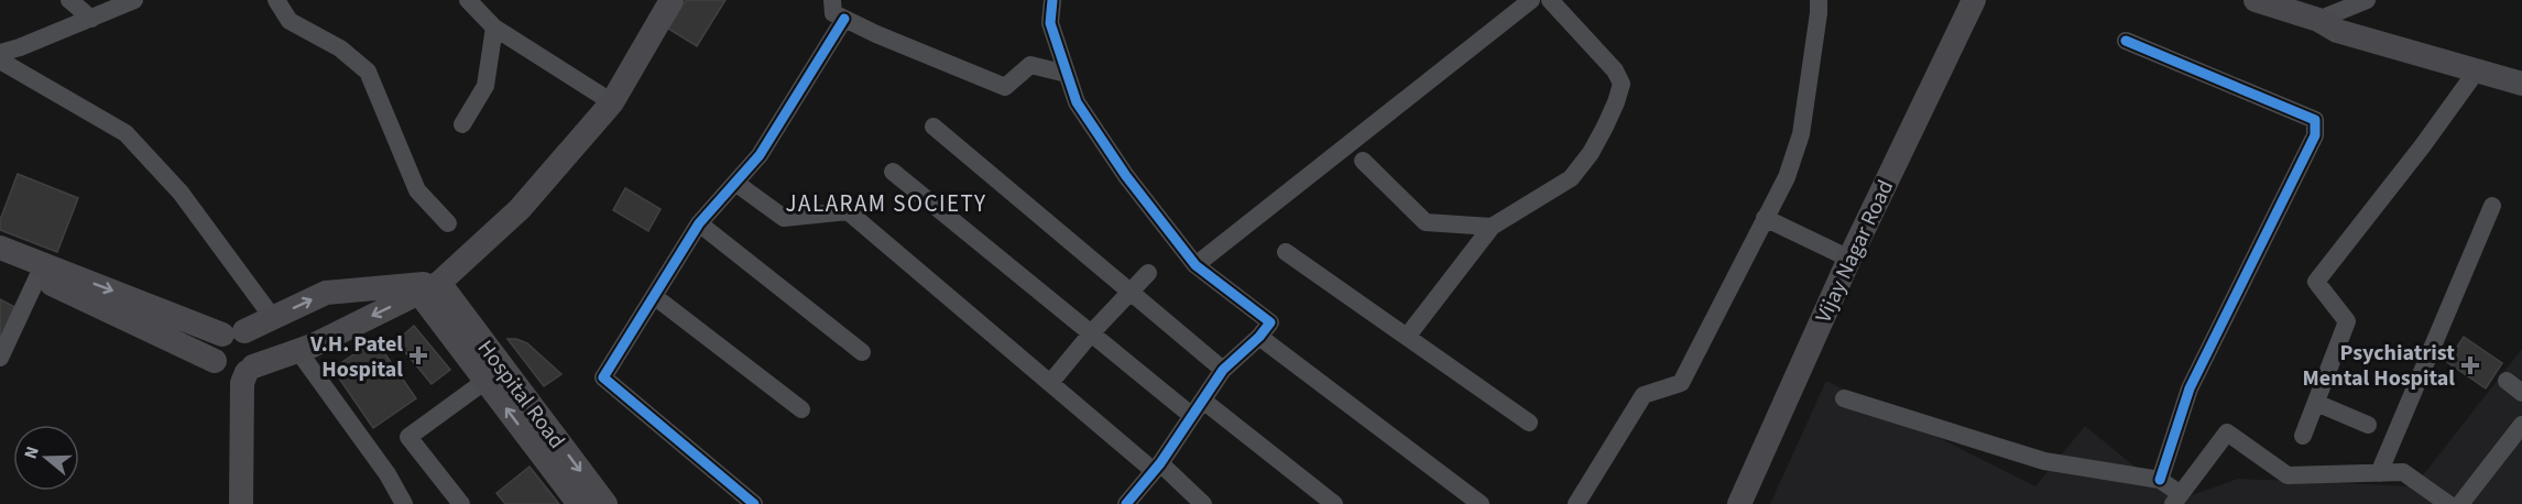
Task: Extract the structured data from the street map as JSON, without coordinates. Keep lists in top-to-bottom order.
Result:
{
  "streets": {
    "street": ["Vijay Nagar Road", "Hospital Road"]
  },
  "districts": ["JALARAM SOCIETY"],
  "places": {
    "health": ["V.H. Patel Hospital", "Psychiatrist Mental Hospital"]
  },
  "north": "left"
}
